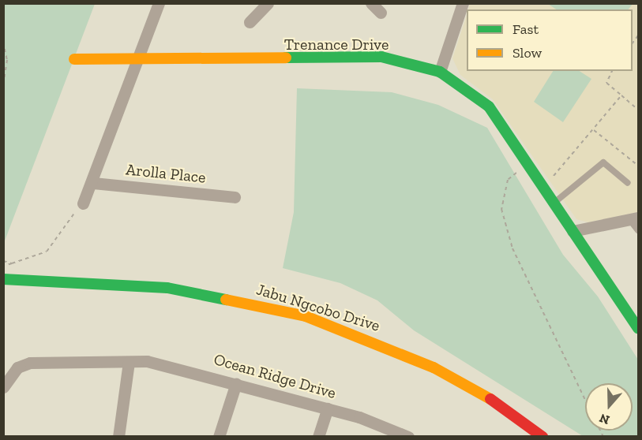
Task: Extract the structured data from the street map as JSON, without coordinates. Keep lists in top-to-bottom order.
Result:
{
  "streets": {
    "street": [
      "Trenance Drive",
      "Arolla Place",
      "Jabu Ngcobo Drive",
      "Ocean Ridge Drive"
    ]
  },
  "legend": ["Fast", "Slow"],
  "north": "bottom"
}
